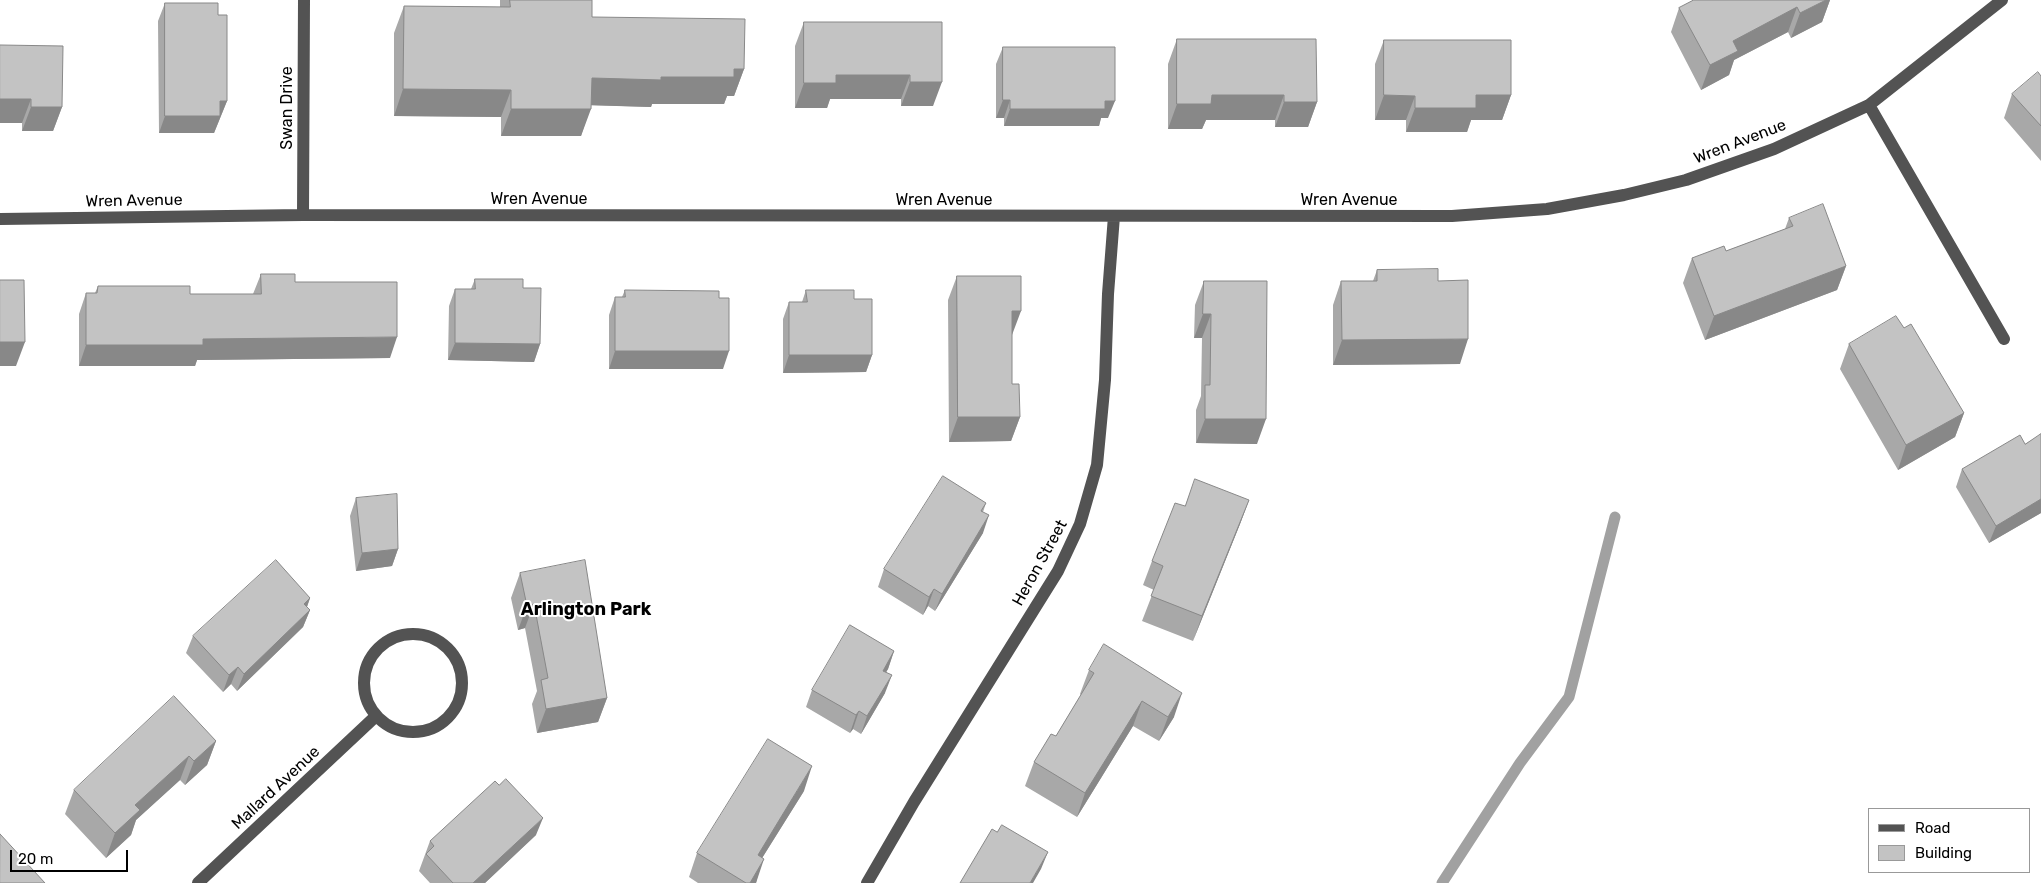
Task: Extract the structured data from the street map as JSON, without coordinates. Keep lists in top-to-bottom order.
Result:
{
  "streets": {
    "street": [
      "Swan Drive",
      "Wren Avenue",
      "Heron Street",
      "Mallard Avenue"
    ]
  },
  "crossings": [
    ["Swan Drive", "Wren Avenue"],
    ["Wren Avenue", "Heron Street"]
  ],
  "districts": ["Arlington Park"],
  "legend": ["Road", "Building"],
  "scale_bar": "20 m"
}
